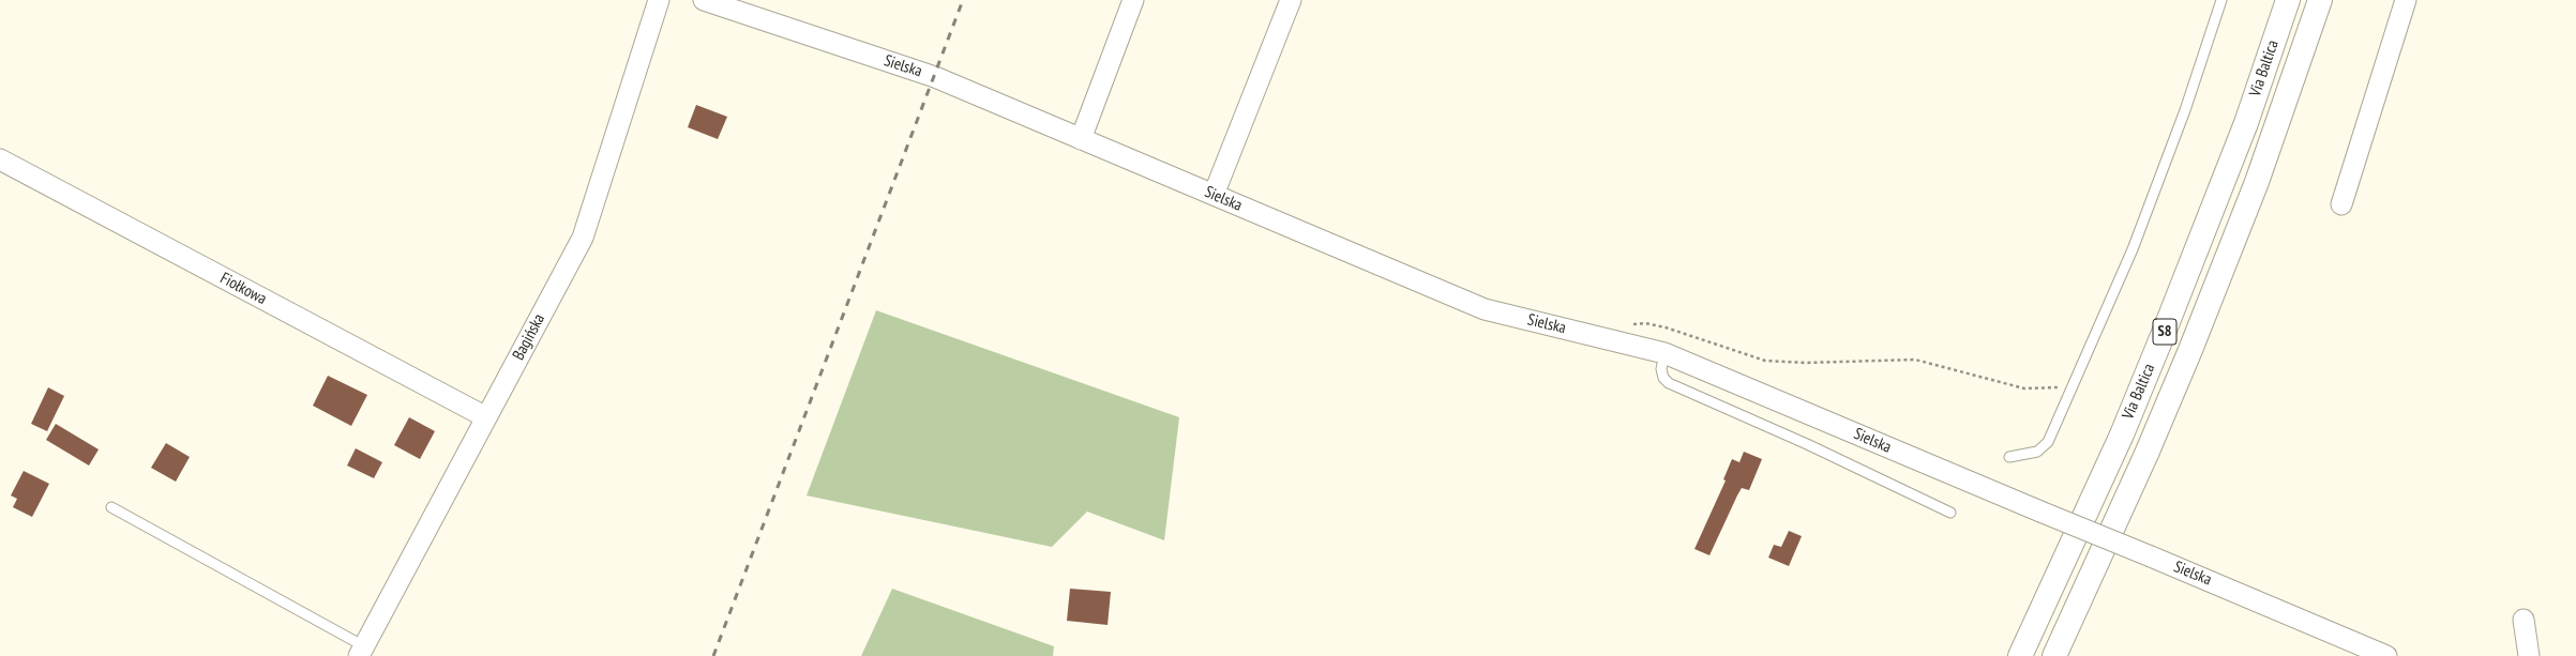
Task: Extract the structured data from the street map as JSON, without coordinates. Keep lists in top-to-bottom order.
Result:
{
  "streets": {
    "highway": ["Via Baltica", "S8"],
    "street": ["Sielska", "Fiołkowa", "Bagińska"]
  },
  "crossings": [
    ["Fiołkowa", "Bagińska"]
  ]
}
